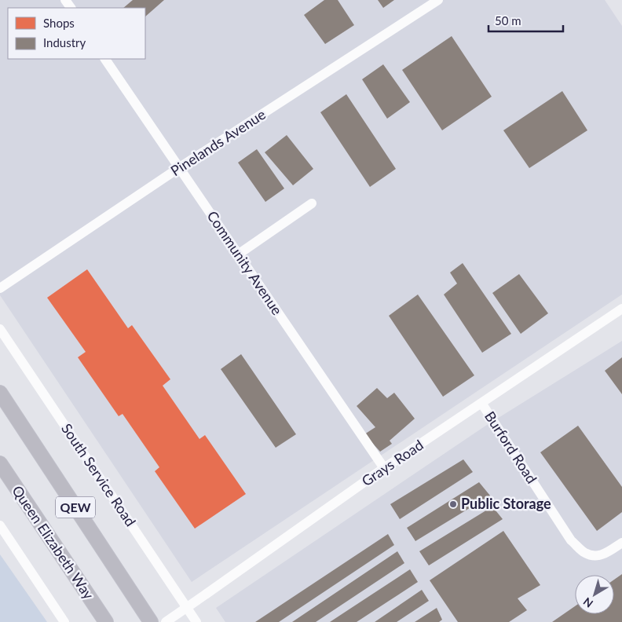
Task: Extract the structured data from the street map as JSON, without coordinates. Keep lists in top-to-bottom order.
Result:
{
  "streets": {
    "highway": ["QEW", "Queen Elizabeth Way"],
    "street": [
      "Pinelands Avenue",
      "Community Avenue",
      "Burford Road",
      "Grays Road",
      "South Service Road"
    ]
  },
  "crossings": [
    ["Pinelands Avenue", "Community Avenue"],
    ["Community Avenue", "Grays Road"],
    ["Burford Road", "Grays Road"]
  ],
  "places": ["Public Storage"],
  "legend": ["Shops", "Industry"],
  "scale_bar": "50 m",
  "north": "bottom left"
}
